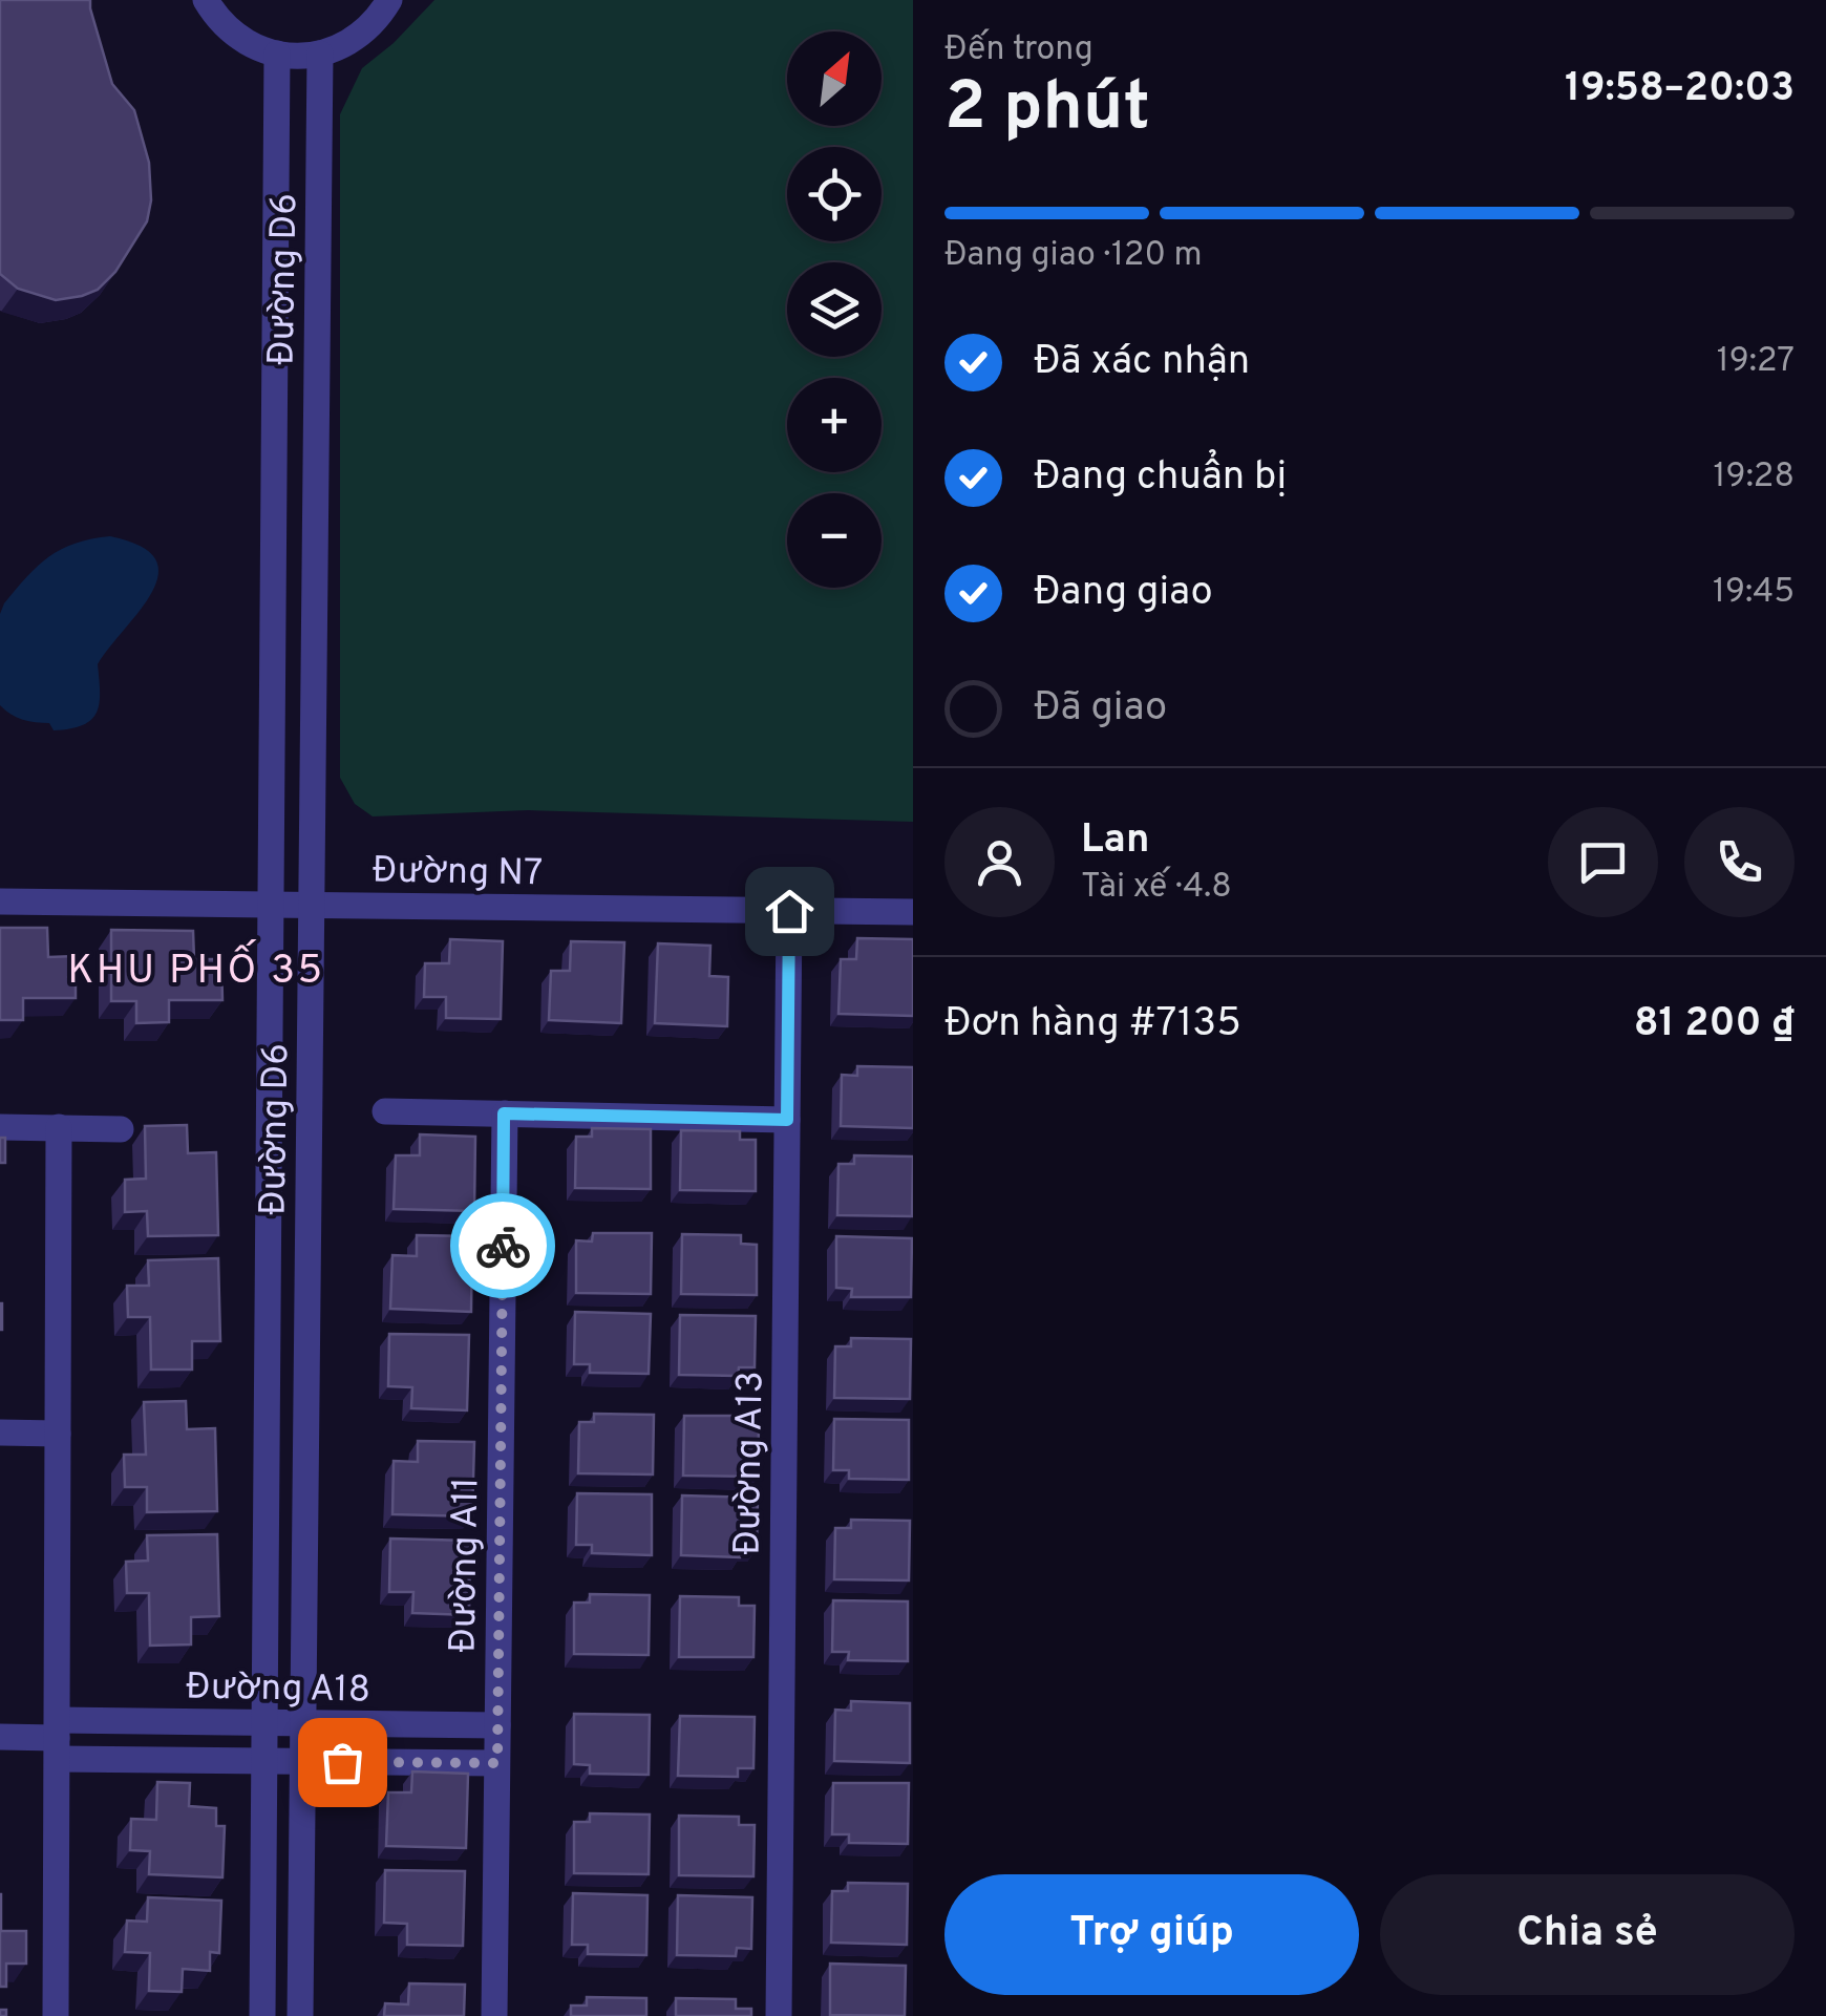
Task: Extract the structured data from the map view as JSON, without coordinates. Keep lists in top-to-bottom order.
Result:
{
  "streets": {
    "street": [
      "Đường D6",
      "Đường N7",
      "Đường A13",
      "Đường A11",
      "Đường A18"
    ]
  },
  "crossings": [
    ["Đường D6", "Đường N7"],
    ["Đường D6", "Đường A18"],
    ["Đường N7", "Đường A13"],
    ["Đường A11", "Đường A18"]
  ],
  "districts": ["KHU PHỐ 35"],
  "north": "top right",
  "page": {
    "heading": ["2 phút", "Đến trong", "19:58–20:03"],
    "panel": [
      "Lan",
      "Tài xế · 4.8",
      "Đơn hàng #7135",
      "81 200 ₫"
    ],
    "map_buttons": ["+", "−"],
    "bar": "Đang giao · 120 m",
    "list": [
      ["Đã xác nhận", "19:27"],
      ["Đang chuẩn bị", "19:28"],
      ["Đang giao", "19:45"],
      "Đã giao"
    ],
    "buttons": ["Trợ giúp", "Chia sẻ"]
  }
}
